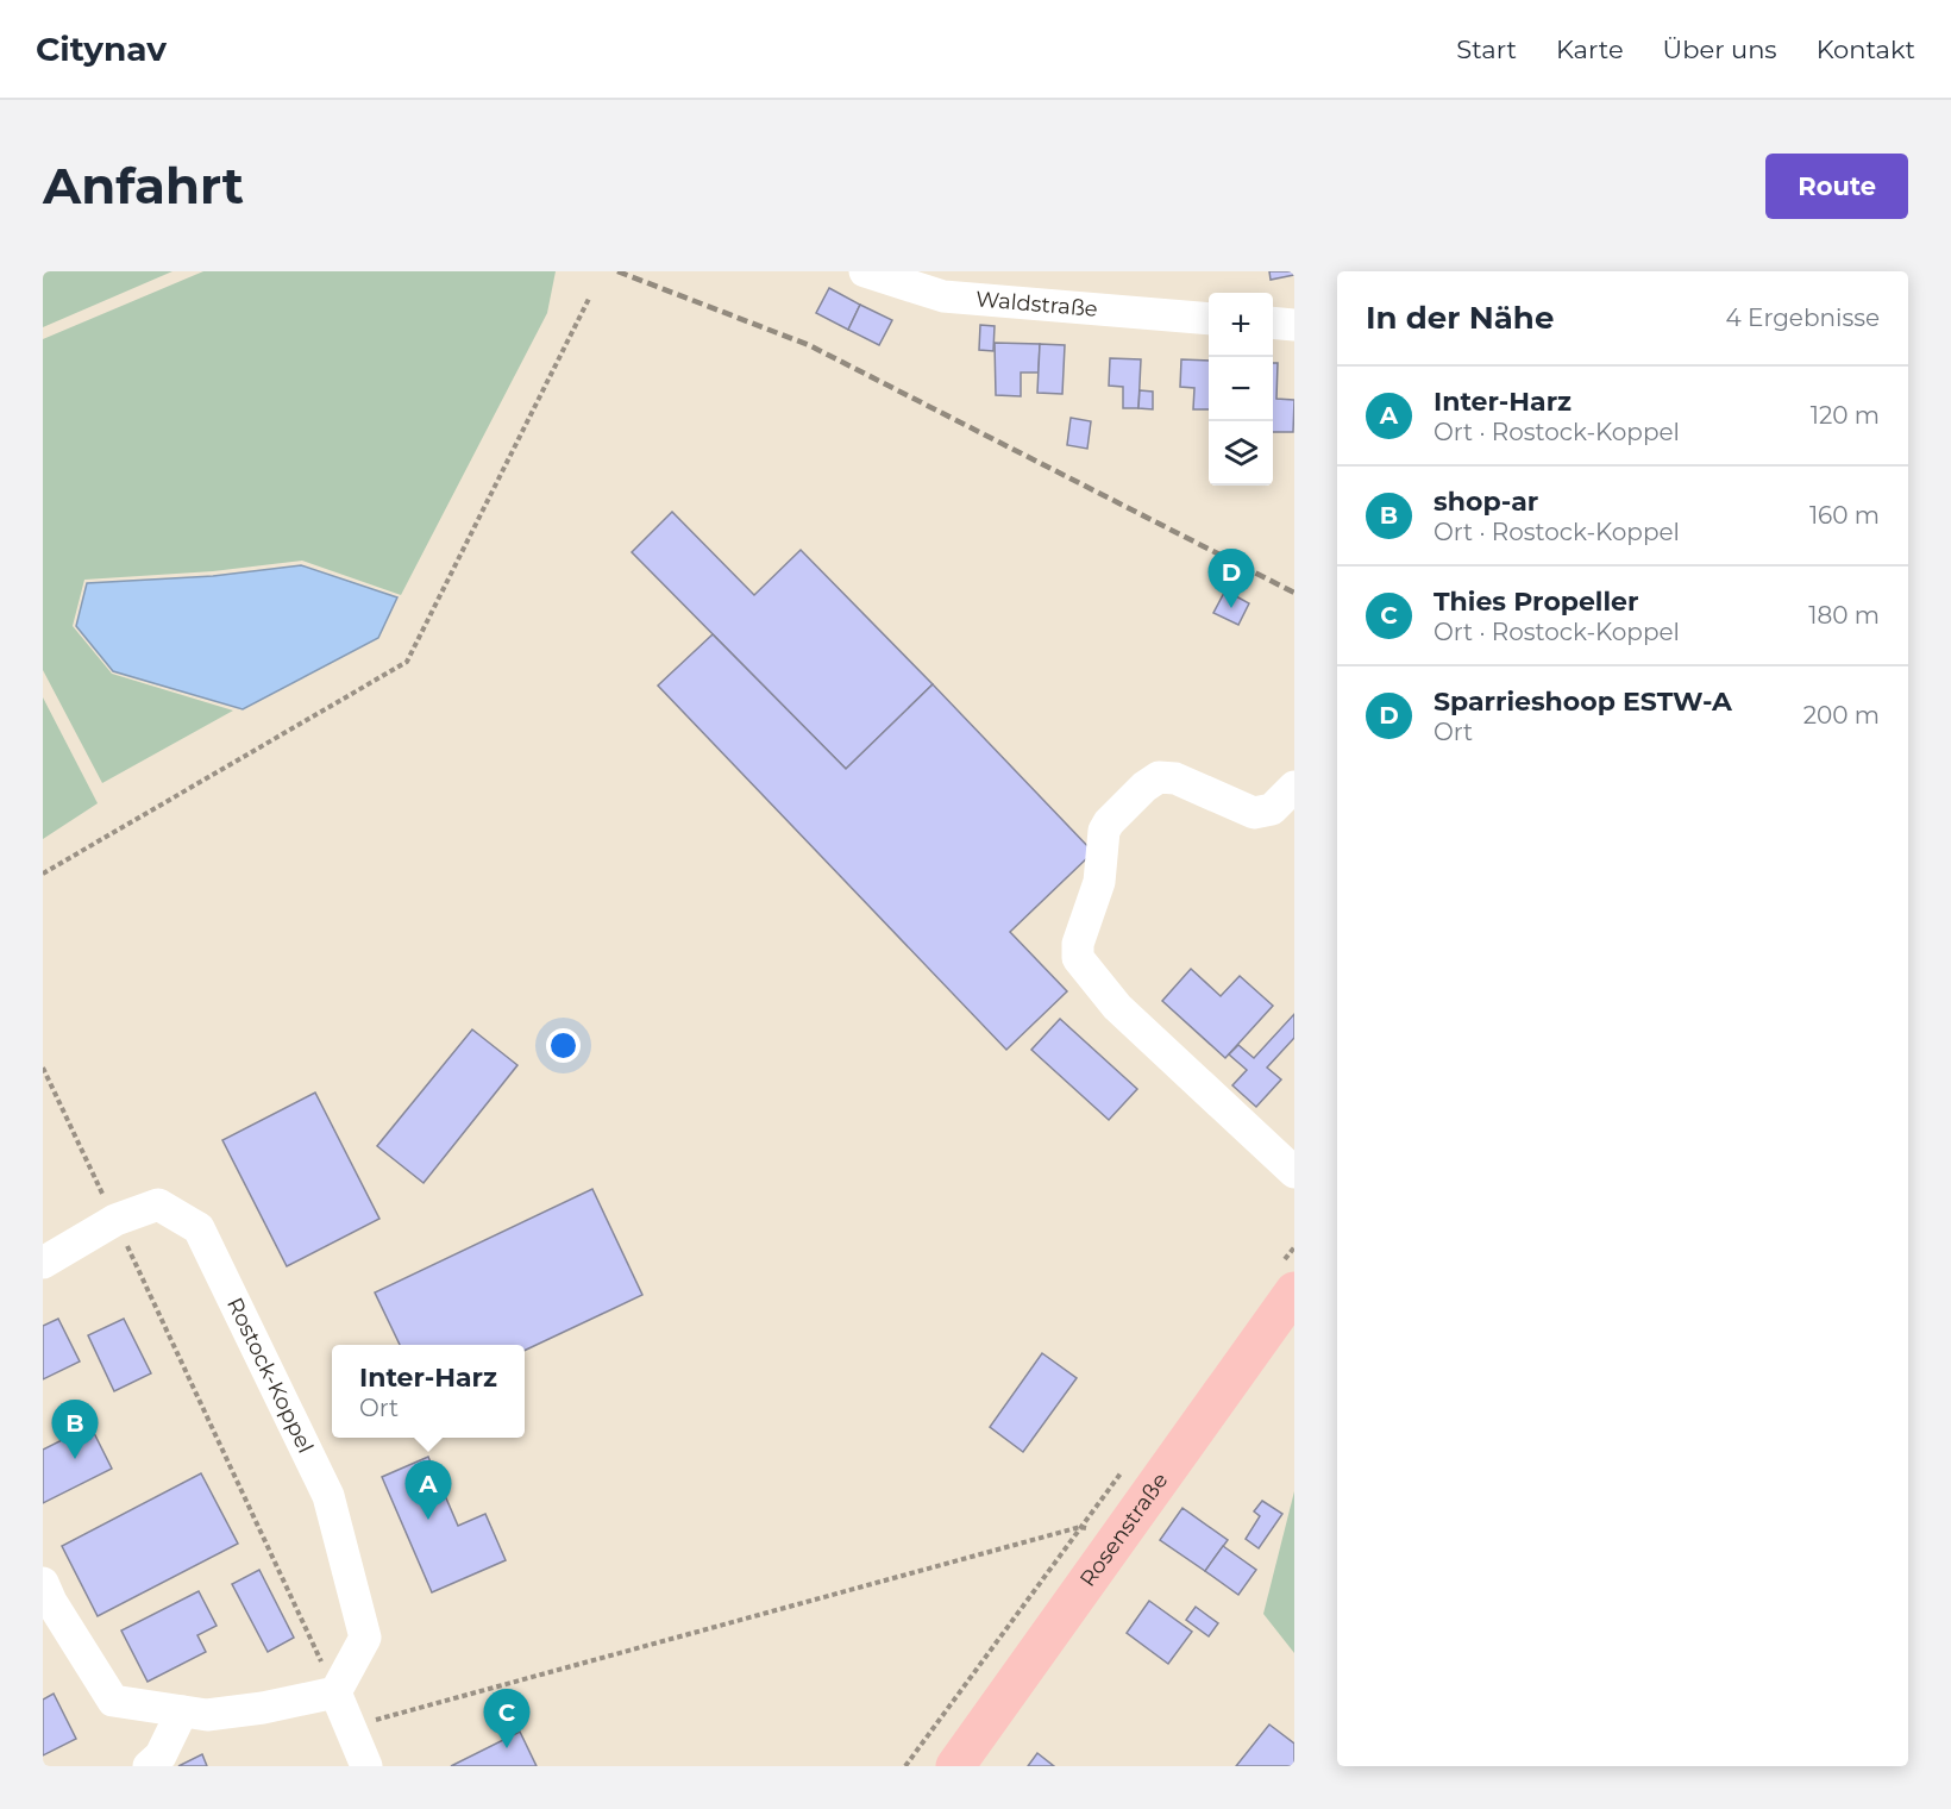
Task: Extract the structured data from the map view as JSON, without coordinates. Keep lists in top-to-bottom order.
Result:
{
  "streets": {
    "main road": ["Rosenstraße"],
    "street": ["Waldstraße", "Rostock-Koppel"]
  },
  "page": {
    "header": "Citynav",
    "nav": [
      "Start",
      "Karte",
      "Über uns",
      "Kontakt"
    ],
    "buttons": "Route",
    "title": "Anfahrt",
    "heading": ["In der Nähe", "4 Ergebnisse"],
    "map_buttons": ["+", "−"],
    "list": [
      {
        "mark": "A",
        "name": "Inter-Harz",
        "note": "Ort · Rostock-Koppel",
        "value": "120 m"
      },
      {
        "mark": "B",
        "name": "shop-ar",
        "note": "Ort · Rostock-Koppel",
        "value": "160 m"
      },
      {
        "mark": "C",
        "name": "Thies Propeller",
        "note": "Ort · Rostock-Koppel",
        "value": "180 m"
      },
      {
        "mark": "D",
        "name": "Sparrieshoop ESTW-A",
        "note": "Ort",
        "value": "200 m"
      }
    ],
    "pins": [
      "D",
      "B",
      "A",
      "C"
    ],
    "popup": ["Inter-Harz", "Ort"]
  }
}
